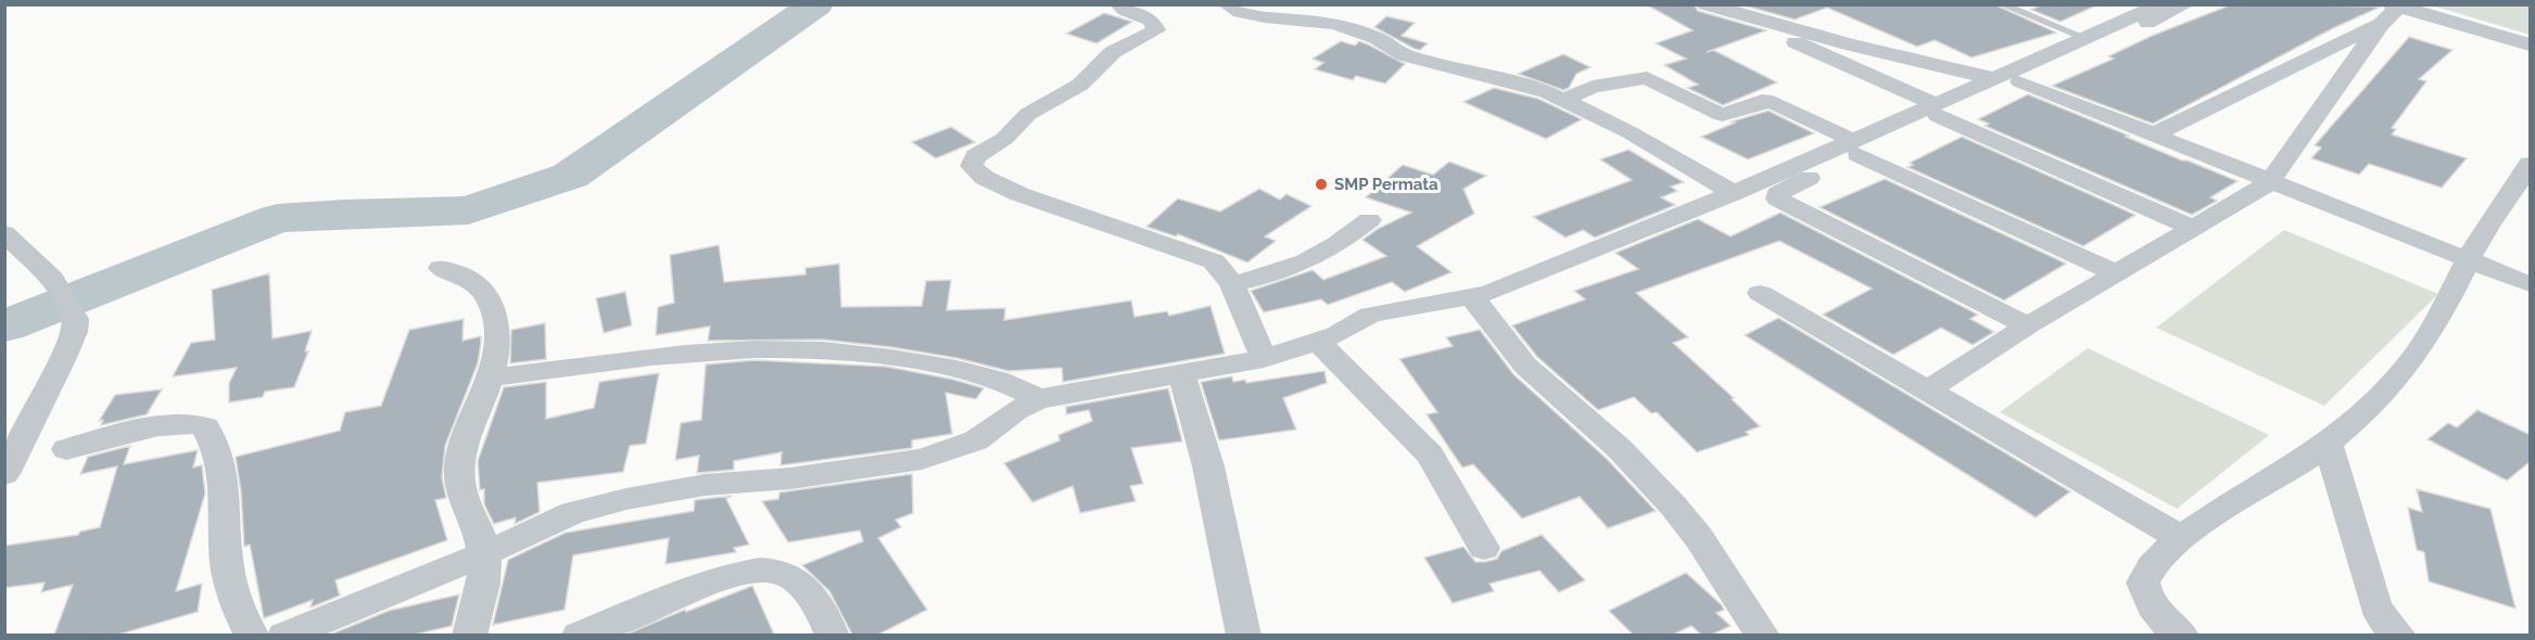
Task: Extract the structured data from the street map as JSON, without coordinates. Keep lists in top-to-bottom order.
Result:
{
  "places": ["SMP Permata"]
}
